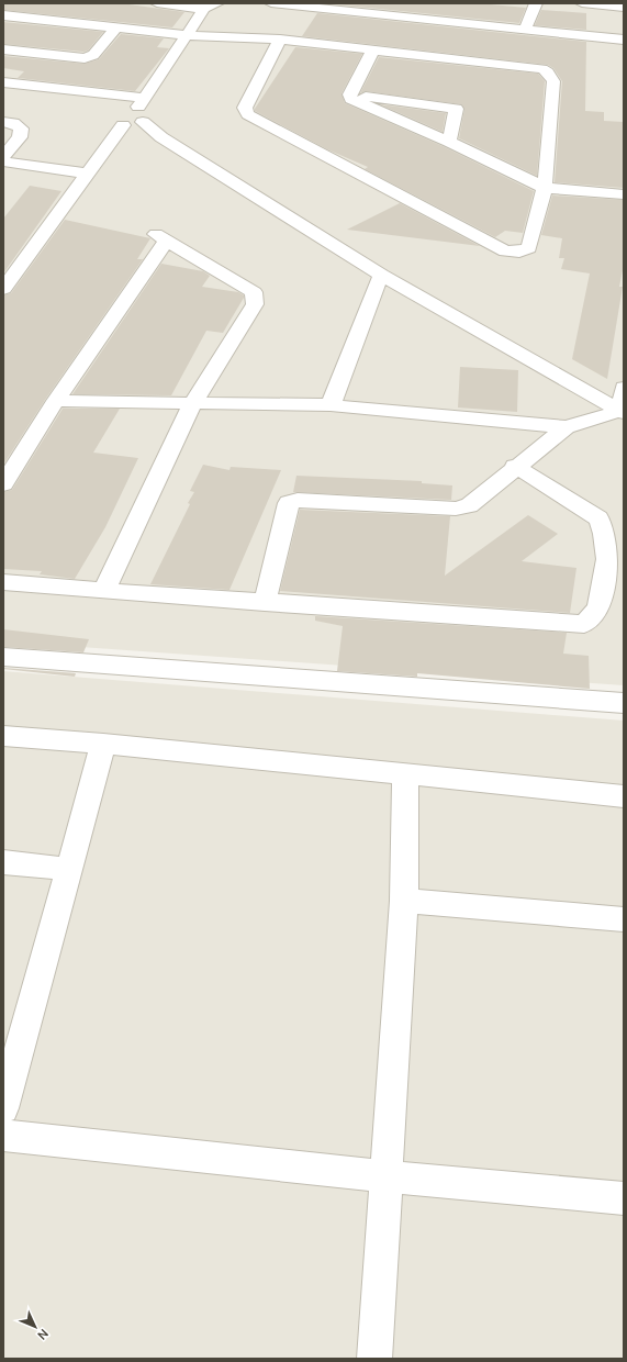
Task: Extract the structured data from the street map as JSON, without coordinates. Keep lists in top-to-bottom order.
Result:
{
  "north": "bottom right"
}
